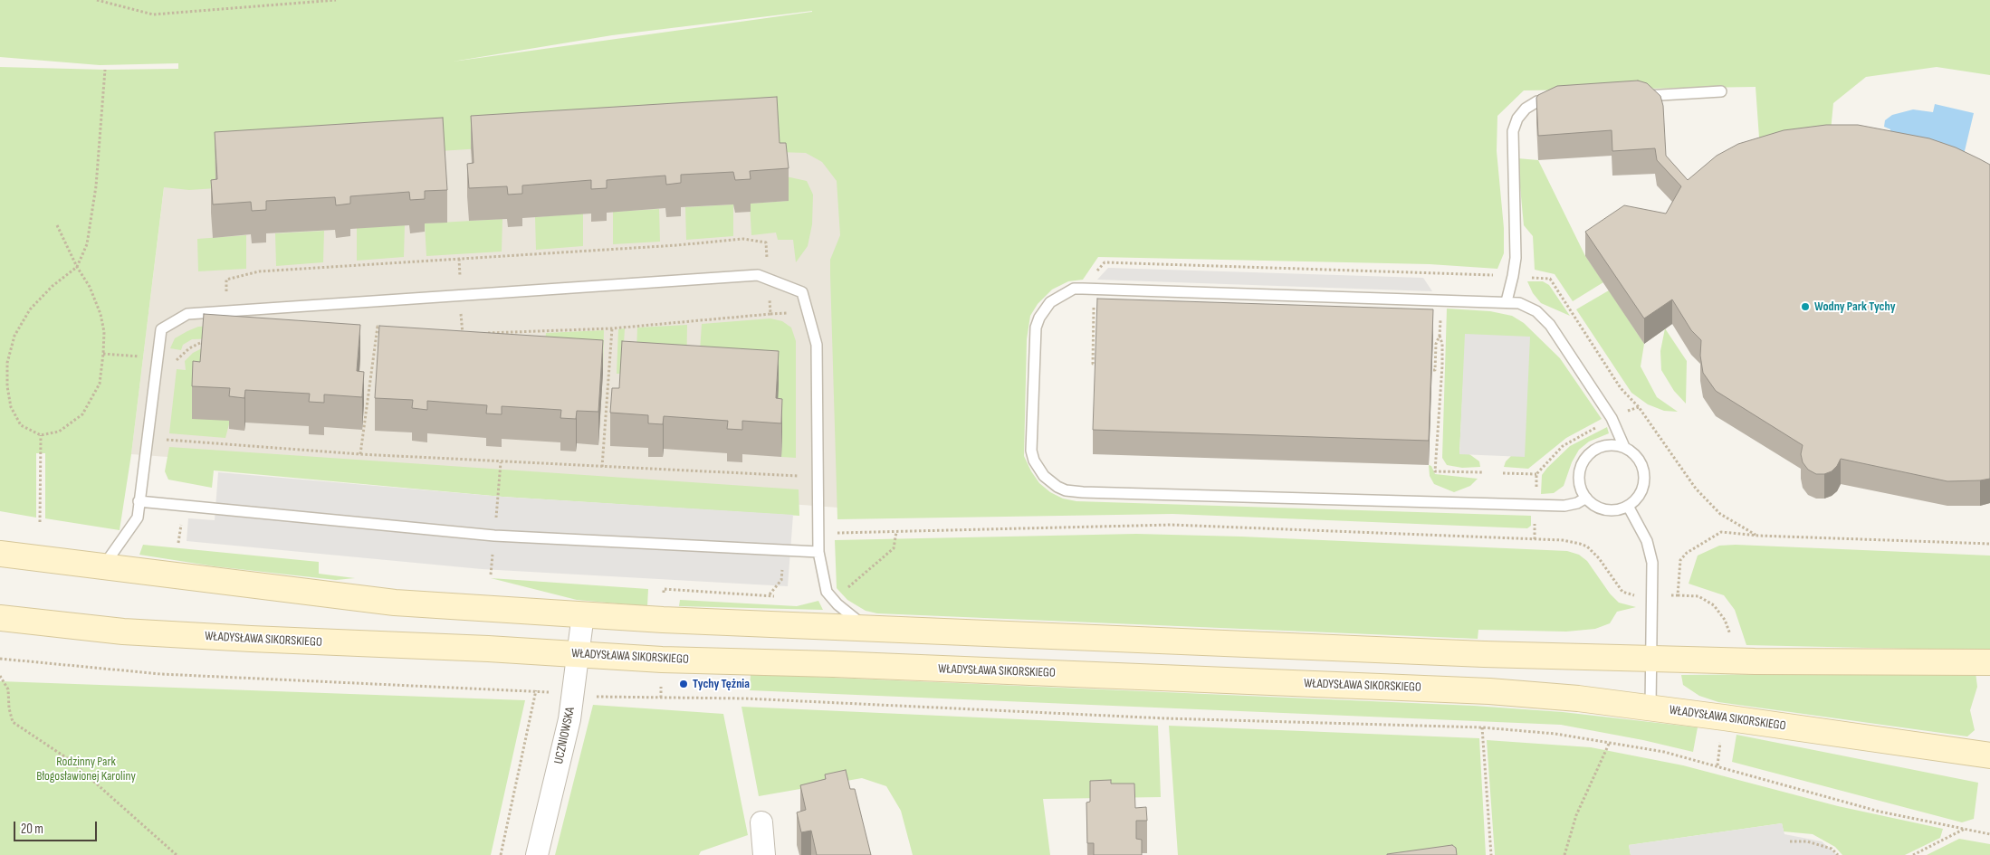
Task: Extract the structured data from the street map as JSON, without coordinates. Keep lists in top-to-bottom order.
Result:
{
  "streets": {
    "street": ["WŁADYSŁAWA SIKORSKIEGO", "UCZNIOWSKA"]
  },
  "crossings": [
    ["WŁADYSŁAWA SIKORSKIEGO", "UCZNIOWSKA"]
  ],
  "parks": ["Rodzinny Park Błogosławionej Karoliny"],
  "places": ["Wodny Park Tychy", "Tychy Tężnia"],
  "scale_bar": "20 m"
}
